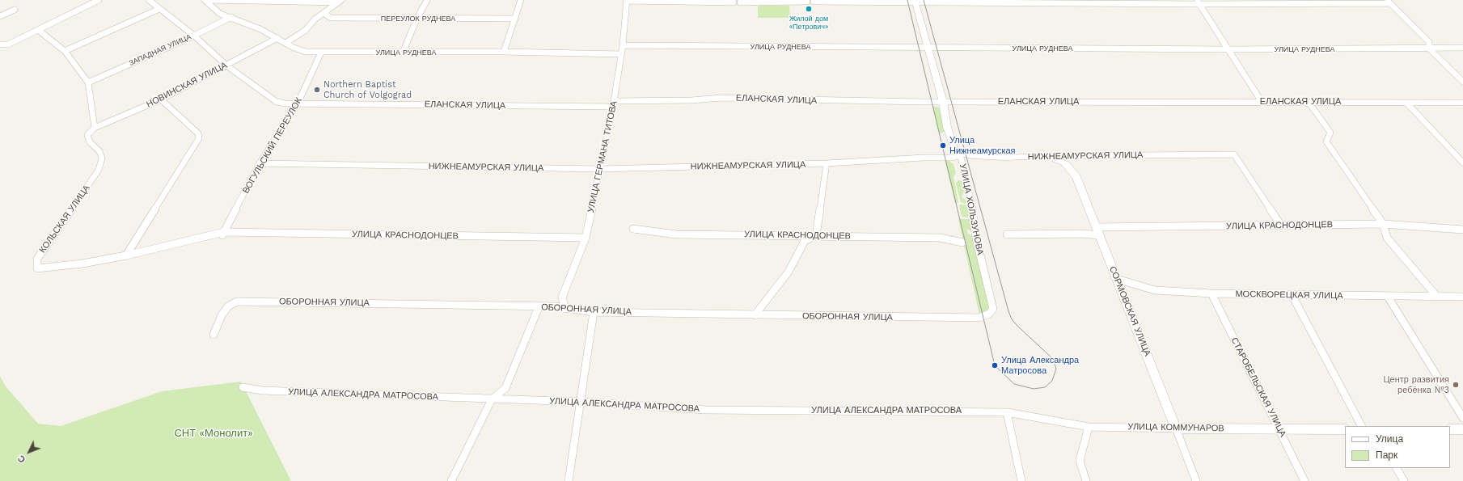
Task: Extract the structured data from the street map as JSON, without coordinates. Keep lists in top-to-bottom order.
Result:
{
  "streets": {
    "street": [
      "ПЕРЕУЛОК РУДНЕВА",
      "УЛИЦА РУДНЕВА",
      "ЗАПАДНАЯ УЛИЦА",
      "НОВИНСКАЯ УЛИЦА",
      "ЕЛАНСКАЯ УЛИЦА",
      "ВОГУЛЬСКИЙ ПЕРЕУЛОК",
      "НИЖНЕАМУРСКАЯ УЛИЦА",
      "УЛИЦА ГЕРМАНА ТИТОВА",
      "УЛИЦА ХОЛЬЗУНОВА",
      "КОЛЬСКАЯ УЛИЦА",
      "УЛИЦА КРАСНОДОНЦЕВ",
      "МОСКВОРЕЦКАЯ УЛИЦА",
      "ОБОРОННАЯ УЛИЦА",
      "СОРМОВСКАЯ УЛИЦА",
      "СТАРОБЕЛЬСКАЯ УЛИЦА",
      "УЛИЦА АЛЕКСАНДРА МАТРОСОВА",
      "УЛИЦА КОММУНАРОВ"
    ]
  },
  "crossings": [
    ["УЛИЦА РУДНЕВА", "ЗАПАДНАЯ УЛИЦА"],
    ["УЛИЦА РУДНЕВА", "НОВИНСКАЯ УЛИЦА"],
    ["УЛИЦА РУДНЕВА", "ВОГУЛЬСКИЙ ПЕРЕУЛОК"],
    ["УЛИЦА РУДНЕВА", "УЛИЦА ГЕРМАНА ТИТОВА"],
    ["УЛИЦА РУДНЕВА", "УЛИЦА ХОЛЬЗУНОВА"],
    ["ЗАПАДНАЯ УЛИЦА", "ЕЛАНСКАЯ УЛИЦА"],
    ["НОВИНСКАЯ УЛИЦА", "ЕЛАНСКАЯ УЛИЦА"],
    ["НОВИНСКАЯ УЛИЦА", "КОЛЬСКАЯ УЛИЦА"],
    ["ЕЛАНСКАЯ УЛИЦА", "ВОГУЛЬСКИЙ ПЕРЕУЛОК"],
    ["ЕЛАНСКАЯ УЛИЦА", "УЛИЦА ГЕРМАНА ТИТОВА"],
    ["ЕЛАНСКАЯ УЛИЦА", "УЛИЦА ХОЛЬЗУНОВА"],
    ["ВОГУЛЬСКИЙ ПЕРЕУЛОК", "НИЖНЕАМУРСКАЯ УЛИЦА"],
    ["ВОГУЛЬСКИЙ ПЕРЕУЛОК", "КОЛЬСКАЯ УЛИЦА"],
    ["ВОГУЛЬСКИЙ ПЕРЕУЛОК", "УЛИЦА КРАСНОДОНЦЕВ"],
    ["НИЖНЕАМУРСКАЯ УЛИЦА", "УЛИЦА ГЕРМАНА ТИТОВА"],
    ["НИЖНЕАМУРСКАЯ УЛИЦА", "УЛИЦА ХОЛЬЗУНОВА"],
    ["НИЖНЕАМУРСКАЯ УЛИЦА", "УЛИЦА КРАСНОДОНЦЕВ"],
    ["НИЖНЕАМУРСКАЯ УЛИЦА", "СОРМОВСКАЯ УЛИЦА"],
    ["УЛИЦА ГЕРМАНА ТИТОВА", "УЛИЦА КРАСНОДОНЦЕВ"],
    ["УЛИЦА ГЕРМАНА ТИТОВА", "ОБОРОННАЯ УЛИЦА"],
    ["УЛИЦА ХОЛЬЗУНОВА", "ОБОРОННАЯ УЛИЦА"],
    ["КОЛЬСКАЯ УЛИЦА", "УЛИЦА КРАСНОДОНЦЕВ"],
    ["УЛИЦА КРАСНОДОНЦЕВ", "СОРМОВСКАЯ УЛИЦА"],
    ["МОСКВОРЕЦКАЯ УЛИЦА", "СОРМОВСКАЯ УЛИЦА"],
    ["МОСКВОРЕЦКАЯ УЛИЦА", "СТАРОБЕЛЬСКАЯ УЛИЦА"],
    ["СОРМОВСКАЯ УЛИЦА", "УЛИЦА КОММУНАРОВ"],
    ["СТАРОБЕЛЬСКАЯ УЛИЦА", "УЛИЦА КОММУНАРОВ"],
    ["УЛИЦА АЛЕКСАНДРА МАТРОСОВА", "УЛИЦА КОММУНАРОВ"]
  ],
  "parks": ["СНТ «Монолит»"],
  "places": [
    "Жилой дом «Петрович»",
    "Northern Baptist Church of Volgograd",
    "Улица Нижнеамурская",
    "Улица Александра Матросова",
    "Центр развития ребёнка №3"
  ],
  "legend": ["Улица", "Парк"],
  "north": "bottom left"
}
